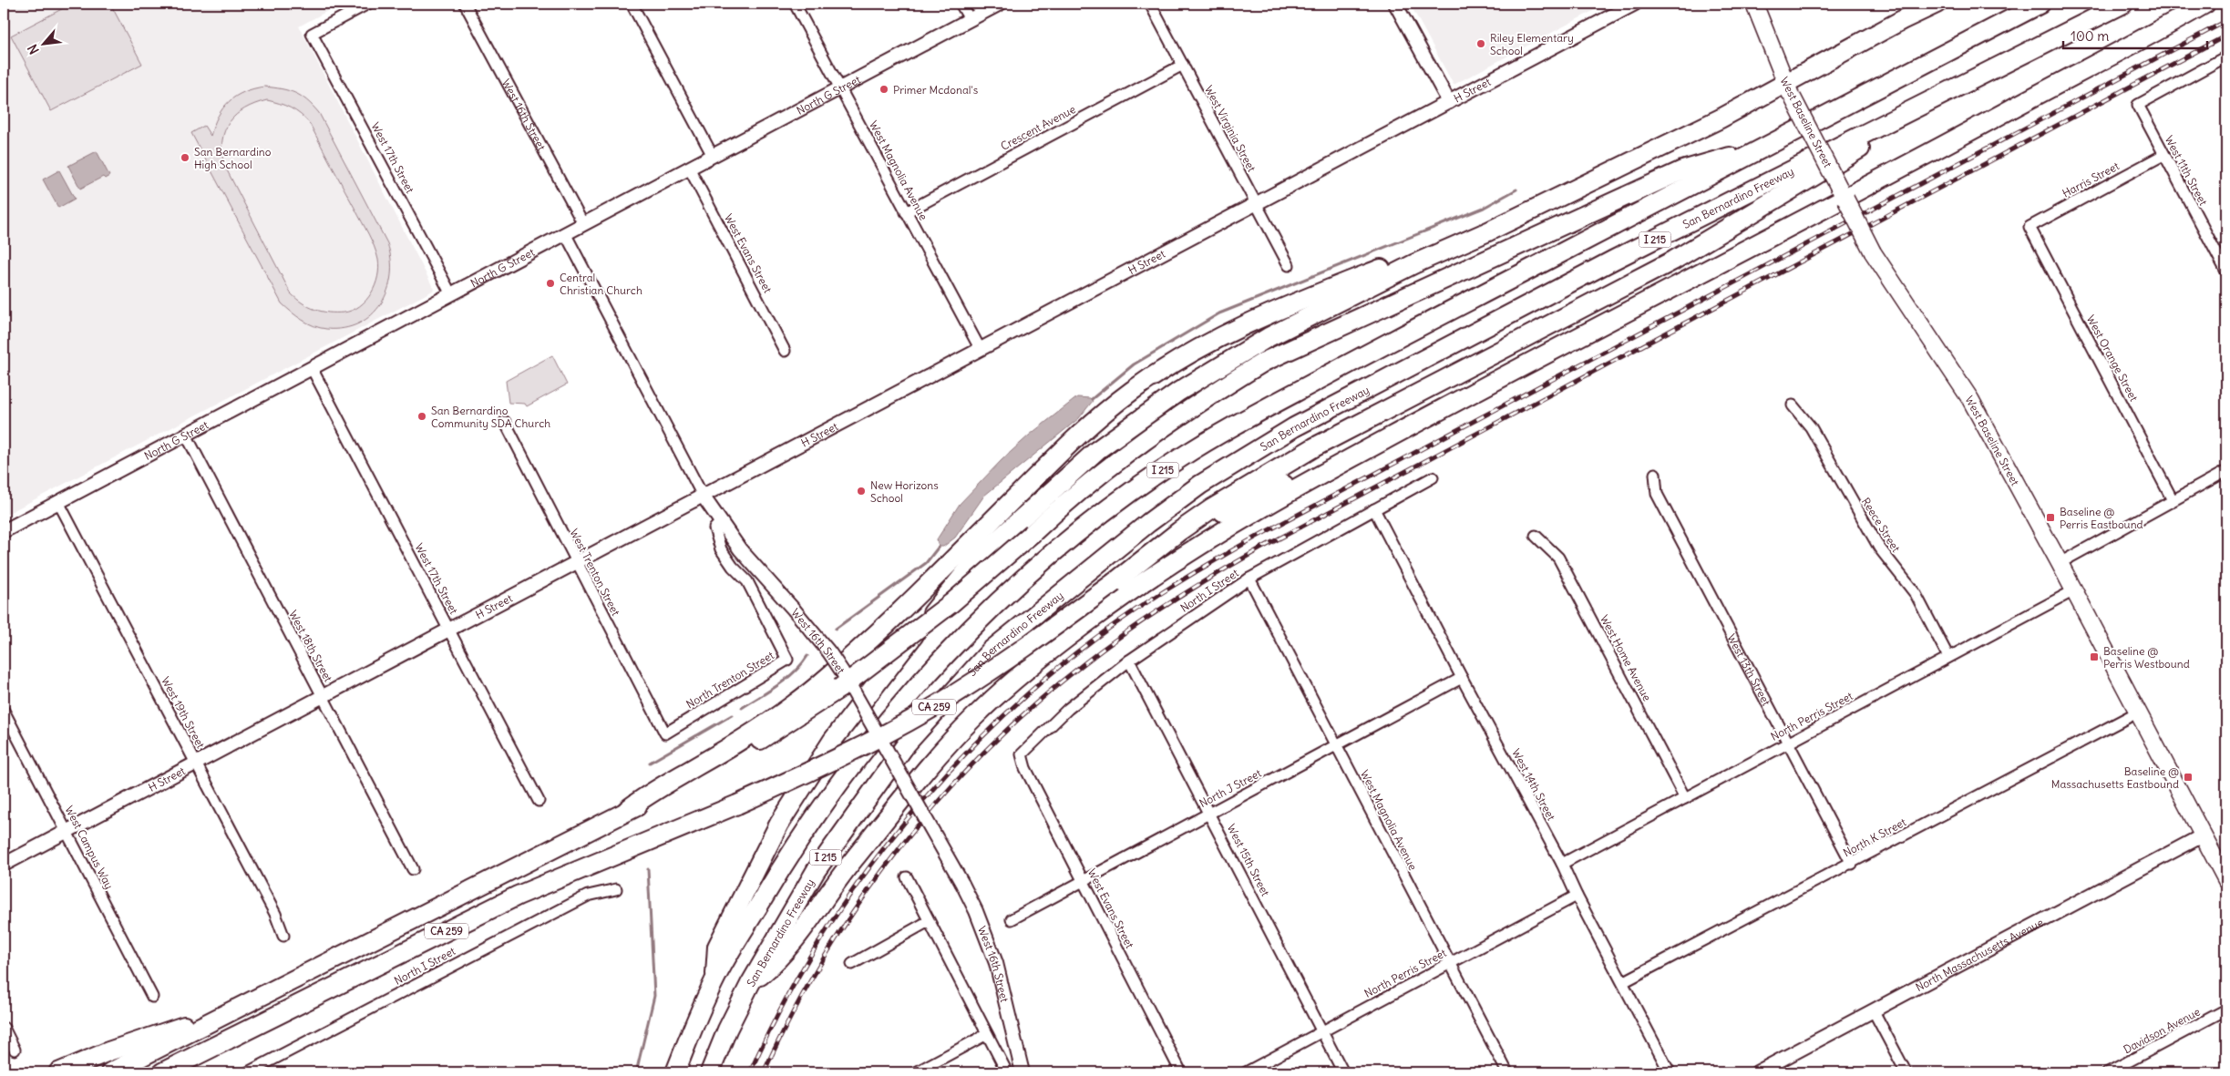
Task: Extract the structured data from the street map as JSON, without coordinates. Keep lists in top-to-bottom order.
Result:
{
  "streets": {
    "highway": ["San Bernardino Freeway", "I 215", "CA 259"],
    "main road": ["West Baseline Street"],
    "street": [
      "H Street",
      "North G Street",
      "West 16th Street",
      "Crescent Avenue",
      "West Virginia Street",
      "West 17th Street",
      "West Magnolia Avenue",
      "West 11th Street",
      "Harris Street",
      "West Evans Street",
      "West Orange Street",
      "Reece Street",
      "West Trenton Street",
      "North I Street",
      "West 18th Street",
      "West Home Avenue",
      "West 13th Street",
      "North Trenton Street",
      "West 19th Street",
      "North Perris Street",
      "West 14th Street",
      "North J Street",
      "North K Street",
      "West Campus Way",
      "West 15th Street",
      "North Massachusetts Avenue",
      "Davidson Avenue"
    ]
  },
  "crossings": [
    ["H Street", "West 16th Street"],
    ["H Street", "West Virginia Street"],
    ["H Street", "West 17th Street"],
    ["H Street", "West Magnolia Avenue"],
    ["H Street", "West Trenton Street"],
    ["H Street", "West 18th Street"],
    ["H Street", "West 19th Street"],
    ["H Street", "West Campus Way"],
    ["North G Street", "West 16th Street"],
    ["North G Street", "West 17th Street"],
    ["North G Street", "West Magnolia Avenue"],
    ["North G Street", "West Evans Street"],
    ["North G Street", "West 18th Street"],
    ["North G Street", "West 19th Street"],
    ["West 16th Street", "North Trenton Street"],
    ["West Baseline Street", "North Perris Street"],
    ["West Baseline Street", "North K Street"],
    ["West Baseline Street", "North Massachusetts Avenue"],
    ["Crescent Avenue", "West Virginia Street"],
    ["Crescent Avenue", "West Magnolia Avenue"],
    ["West Magnolia Avenue", "North I Street"],
    ["West Magnolia Avenue", "North Perris Street"],
    ["West Magnolia Avenue", "North J Street"],
    ["West 11th Street", "Harris Street"],
    ["Harris Street", "West Orange Street"],
    ["West Evans Street", "North I Street"],
    ["West Evans Street", "North J Street"],
    ["Reece Street", "North Perris Street"],
    ["West Trenton Street", "North Trenton Street"],
    ["North I Street", "West 14th Street"],
    ["North I Street", "West 15th Street"],
    ["West Home Avenue", "North Perris Street"],
    ["West 13th Street", "North Perris Street"],
    ["West 13th Street", "North K Street"],
    ["North Perris Street", "West 14th Street"],
    ["North Perris Street", "West 15th Street"],
    ["West 14th Street", "North J Street"],
    ["West 14th Street", "North K Street"],
    ["North J Street", "West 15th Street"]
  ],
  "places": {
    "other": [
      "Riley Elementary School",
      "Primer Mcdonal's",
      "San Bernardino High School",
      "Central Christian Church",
      "San Bernardino Community SDA Church",
      "New Horizons School"
    ],
    "transit": ["Baseline @ Perris Eastbound", "Baseline @ Perris Westbound", "Baseline @ Massachusetts Eastbound"]
  },
  "scale_bar": "100 m",
  "north": "bottom left"
}
